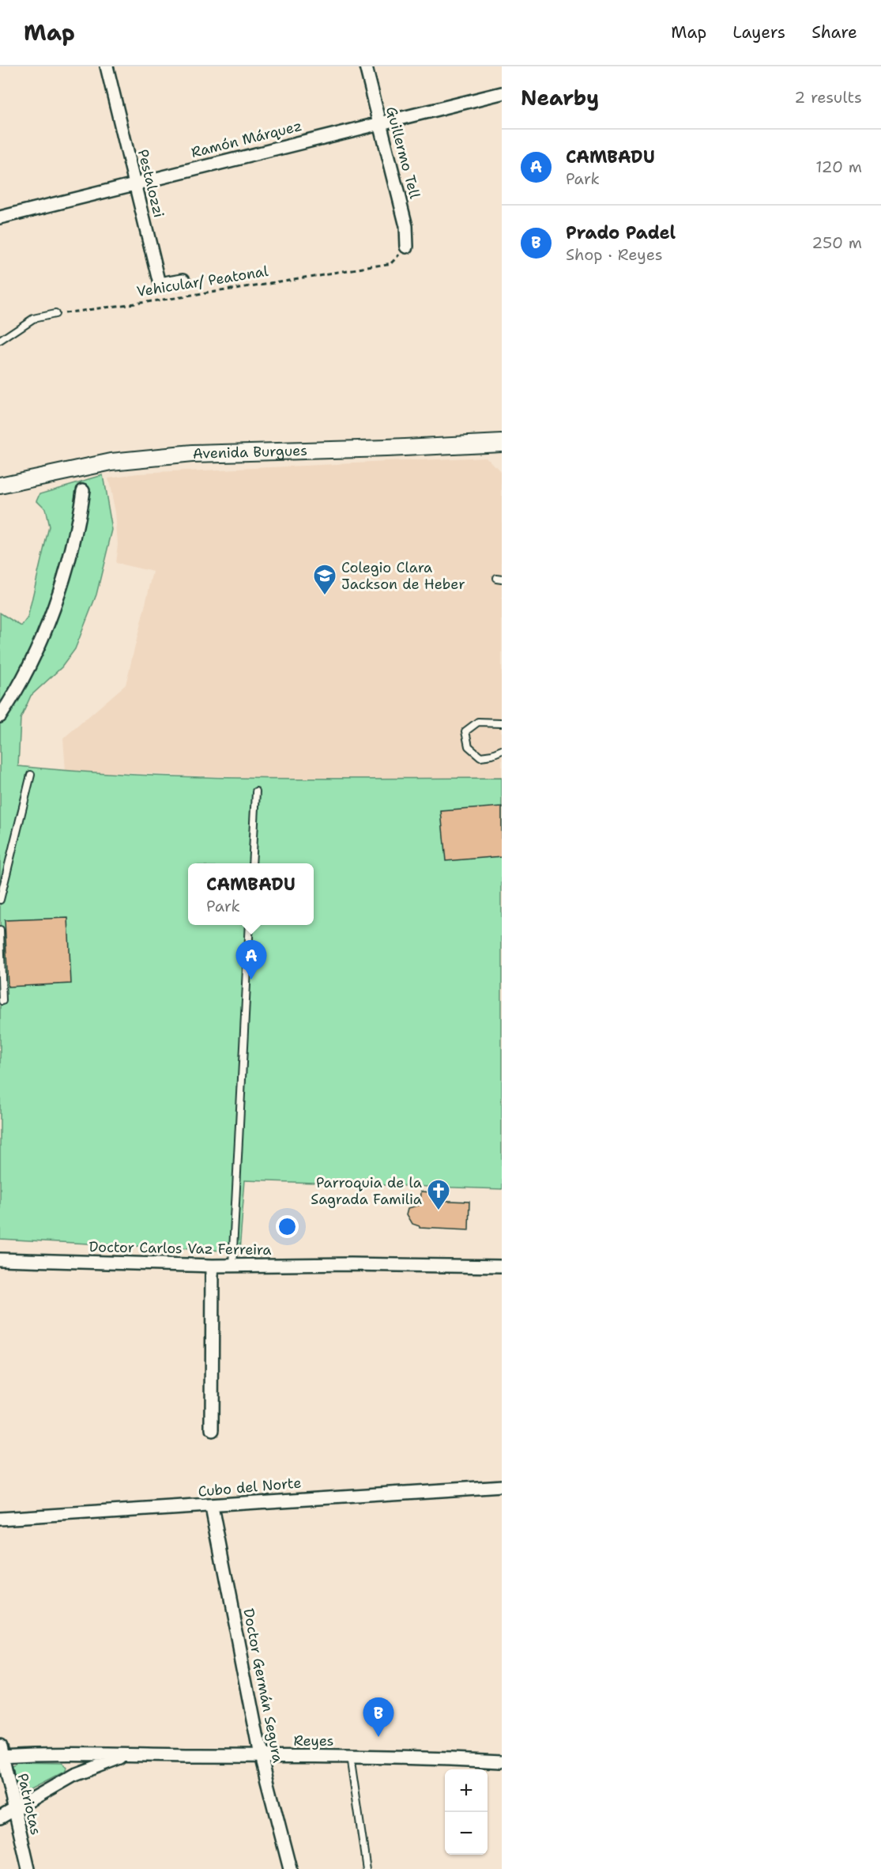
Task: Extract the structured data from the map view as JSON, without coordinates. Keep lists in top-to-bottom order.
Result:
{
  "streets": {
    "street": [
      "Ramón Márquez",
      "Guillermo Tell",
      "Pestalozzi",
      "Avenida Burgues",
      "Doctor Carlos Vaz Ferreira",
      "Cubo del Norte",
      "Doctor Germán Segura",
      "Reyes",
      "Patriotas"
    ],
    "path": ["Vehicular/ Peatonal"]
  },
  "crossings": [
    ["Ramón Márquez", "Guillermo Tell"],
    ["Ramón Márquez", "Pestalozzi"],
    ["Guillermo Tell", "Vehicular/ Peatonal"],
    ["Cubo del Norte", "Doctor Germán Segura"],
    ["Doctor Germán Segura", "Reyes"],
    ["Reyes", "Patriotas"]
  ],
  "places": {
    "school or university": ["Colegio Clara Jackson de Heber"],
    "church": ["Parroquia de la Sagrada Familia"]
  },
  "page": {
    "header": "Map",
    "nav": ["Map", "Layers", "Share"],
    "heading": ["Nearby", "2 results"],
    "list": [
      {
        "mark": "A",
        "name": "CAMBADU",
        "note": "Park",
        "value": "120 m"
      },
      {
        "mark": "B",
        "name": "Prado Padel",
        "note": "Shop · Reyes",
        "value": "250 m"
      }
    ],
    "popup": ["CAMBADU", "Park"],
    "pins": ["A", "B"],
    "map_buttons": ["+", "−"]
  }
}
